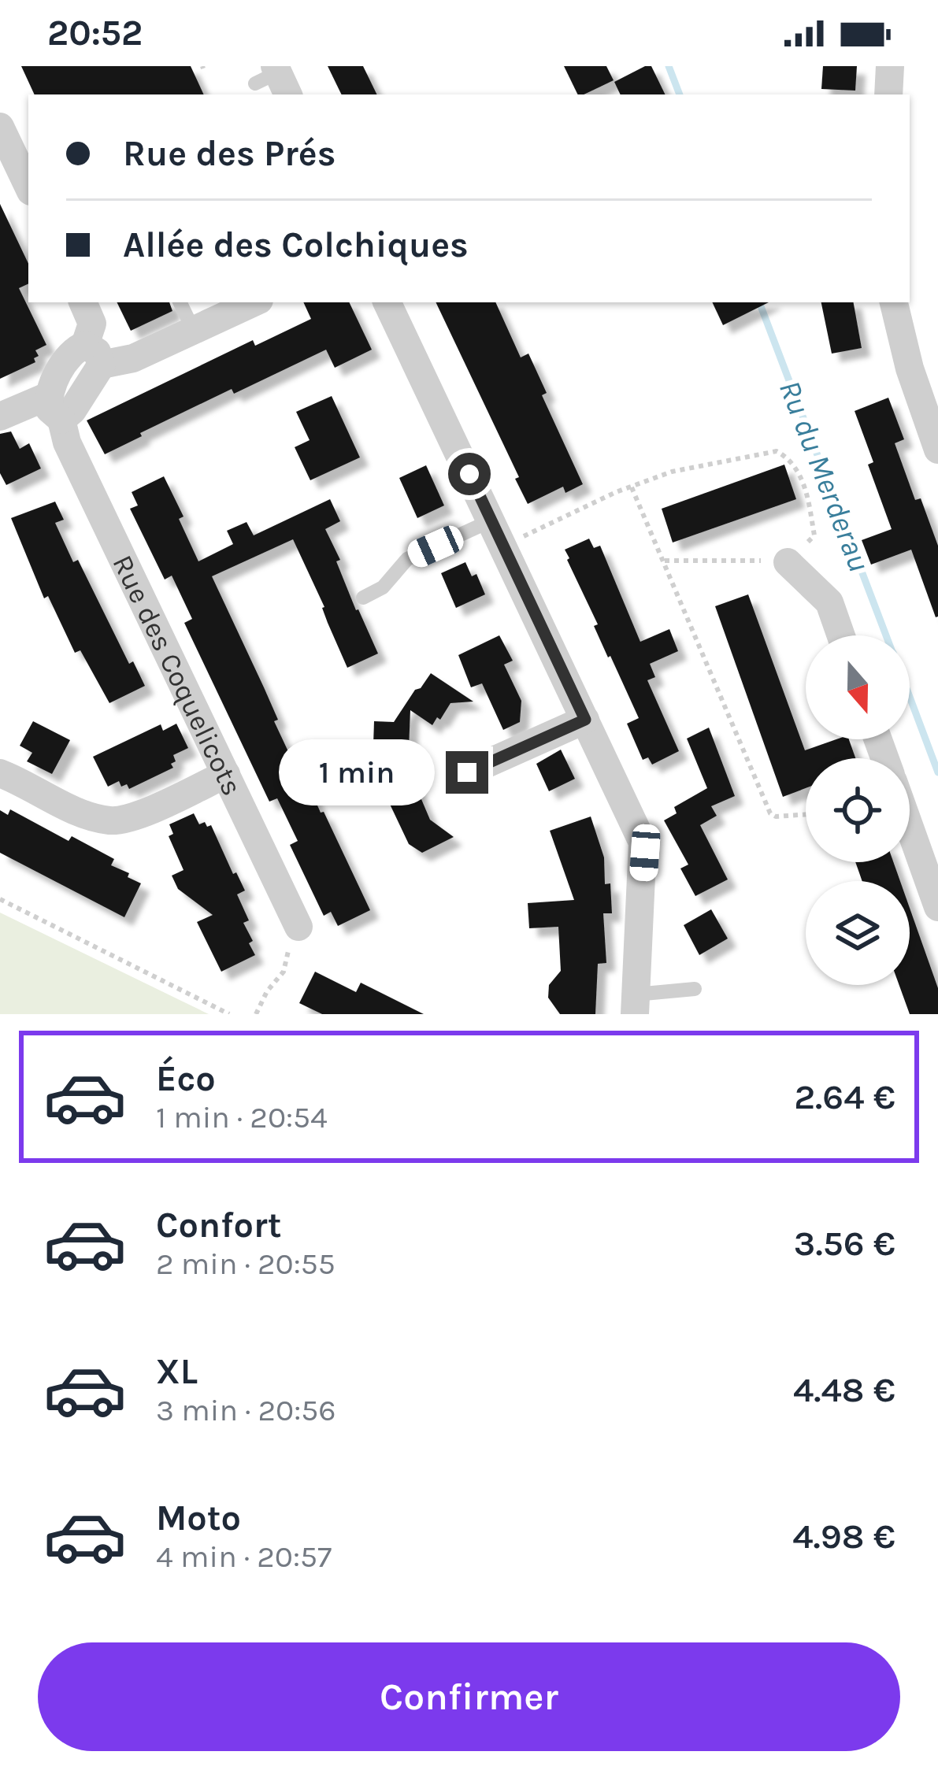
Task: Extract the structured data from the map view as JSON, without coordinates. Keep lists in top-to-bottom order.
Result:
{
  "streets": {
    "street": ["Rue des Coquelicots"]
  },
  "water": ["Ru du Merderau"],
  "north": "bottom",
  "page": {
    "status": "20:52",
    "banner": ["Rue des Prés", "Allée des Colchiques"],
    "bubble": "1 min",
    "list": [
      {
        "name": "Éco",
        "note": "1 min · 20:54",
        "value": "2.64 €"
      },
      {
        "name": "Confort",
        "note": "2 min · 20:55",
        "value": "3.56 €"
      },
      {
        "name": "XL",
        "note": "3 min · 20:56",
        "value": "4.48 €"
      },
      {
        "name": "Moto",
        "note": "4 min · 20:57",
        "value": "4.98 €"
      }
    ],
    "buttons": "Confirmer"
  }
}
